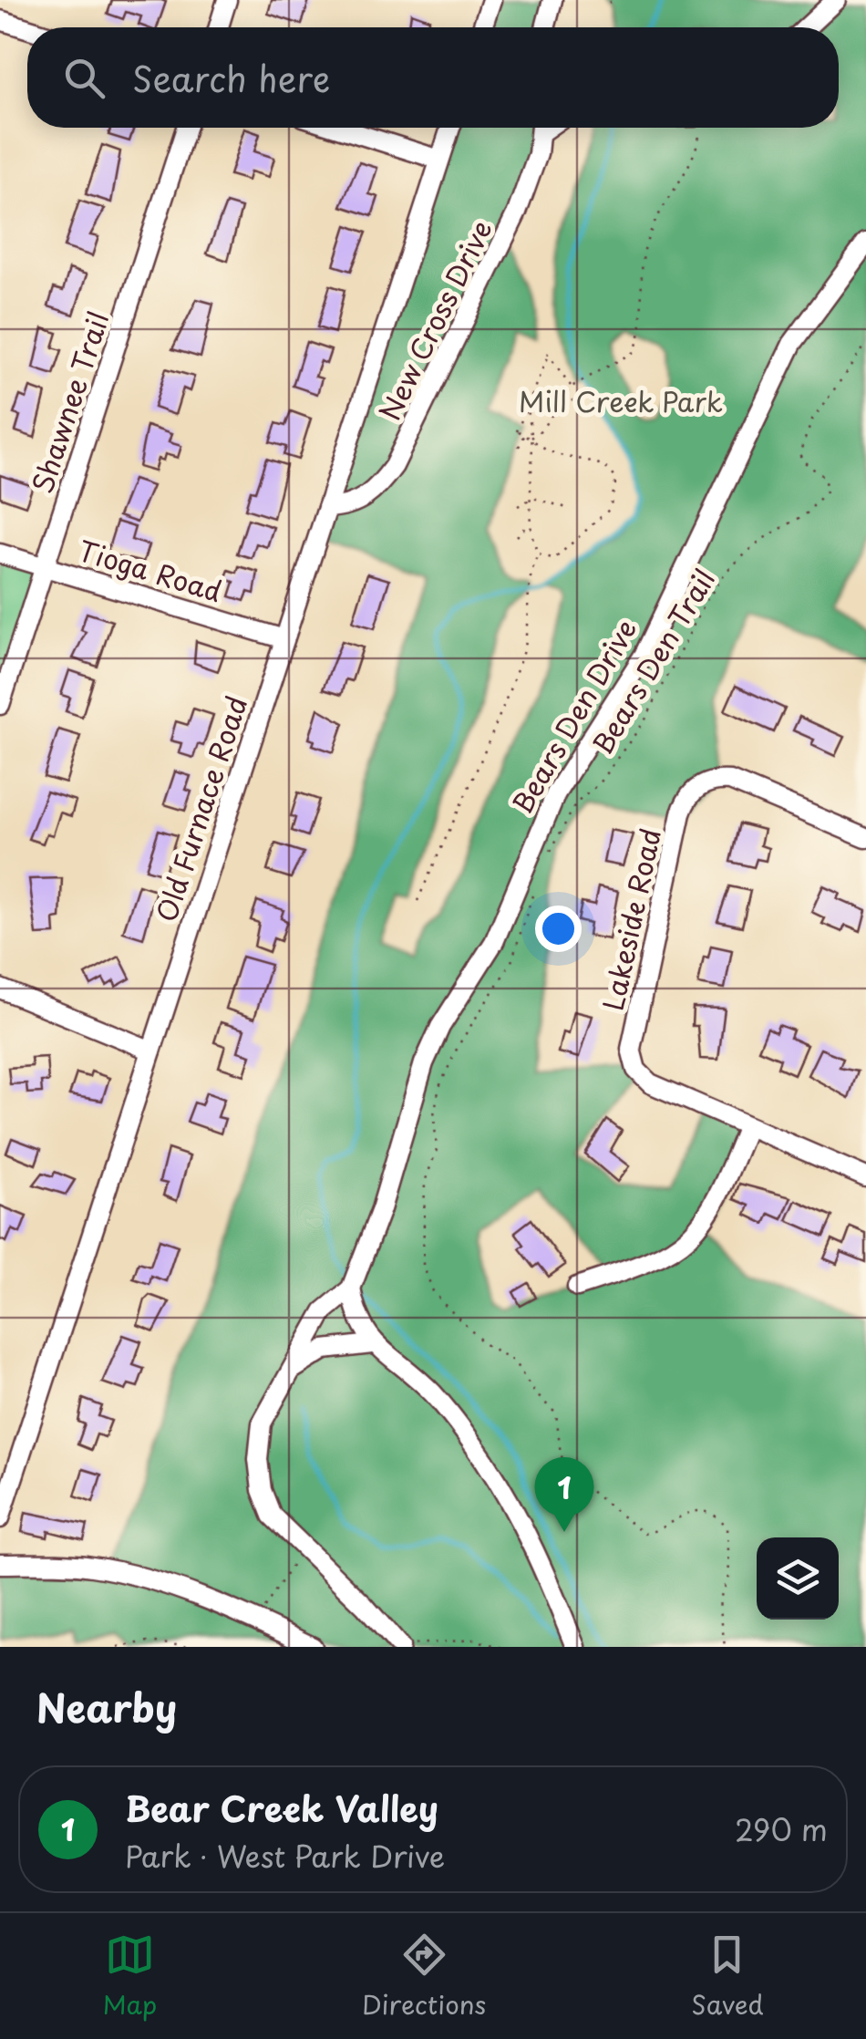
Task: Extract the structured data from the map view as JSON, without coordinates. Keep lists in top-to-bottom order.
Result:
{
  "streets": {
    "street": [
      "New Cross Drive",
      "Shawnee Trail",
      "Tioga Road",
      "Bears Den Drive",
      "Old Furnace Road",
      "Lakeside Road"
    ],
    "path": ["Bears Den Trail"]
  },
  "crossings": [
    ["New Cross Drive", "Old Furnace Road"],
    ["Shawnee Trail", "Tioga Road"],
    ["Tioga Road", "Old Furnace Road"]
  ],
  "parks": ["Mill Creek Park"],
  "page": {
    "search": "Search here",
    "pins": "1",
    "heading": "Nearby",
    "list": [
      {
        "mark": "1",
        "name": "Bear Creek Valley",
        "note": "Park · West Park Drive",
        "value": "290 m"
      }
    ],
    "nav": ["Map", "Directions", "Saved"]
  }
}
